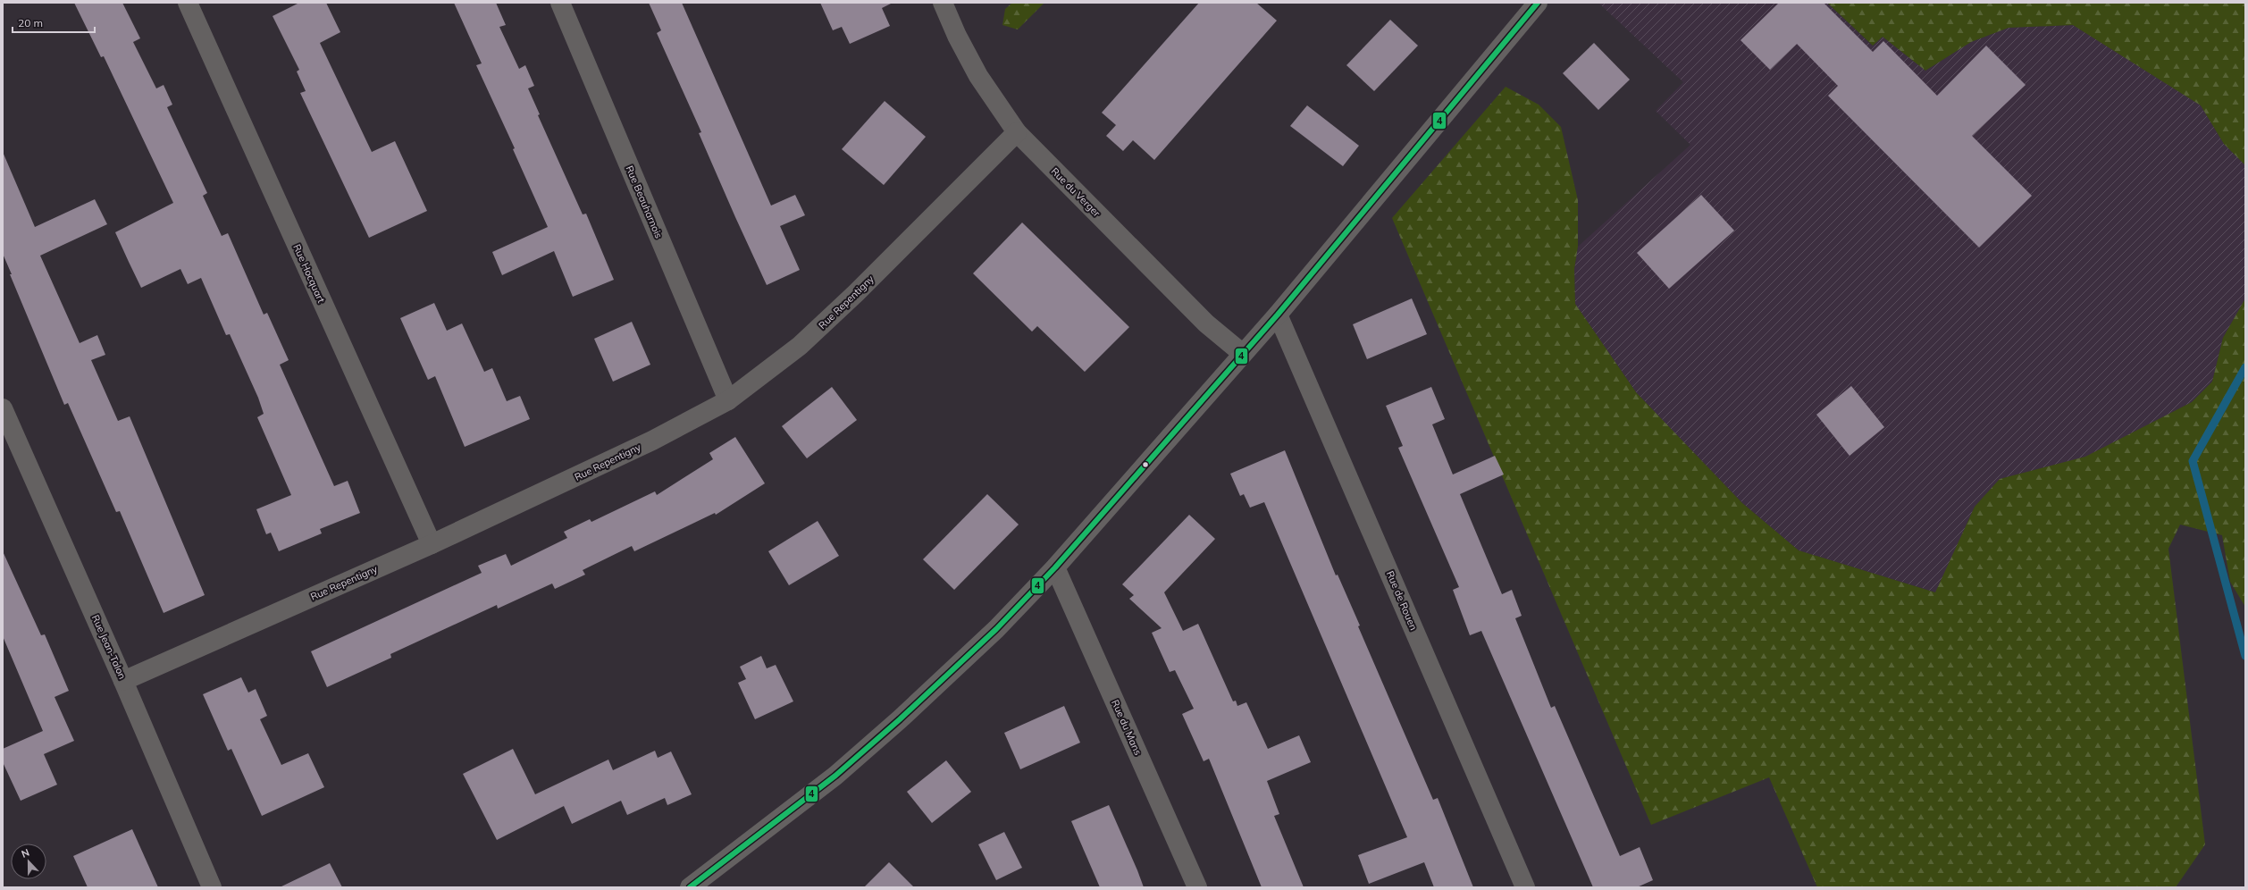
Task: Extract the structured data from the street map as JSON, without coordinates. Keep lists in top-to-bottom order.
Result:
{
  "streets": {
    "street": [
      "Rue du Verger",
      "Rue Beauharnois",
      "Rue Hocquart",
      "Rue Repentigny",
      "Rue de Rouen",
      "Rue Jean-Talon",
      "Rue du Mans"
    ]
  },
  "crossings": [
    ["Rue du Verger", "Rue Repentigny"],
    ["Rue Beauharnois", "Rue Repentigny"],
    ["Rue Hocquart", "Rue Repentigny"],
    ["Rue Repentigny", "Rue Jean-Talon"]
  ],
  "lines": ["transit line 4"],
  "scale_bar": "20 m",
  "north": "top"
}
